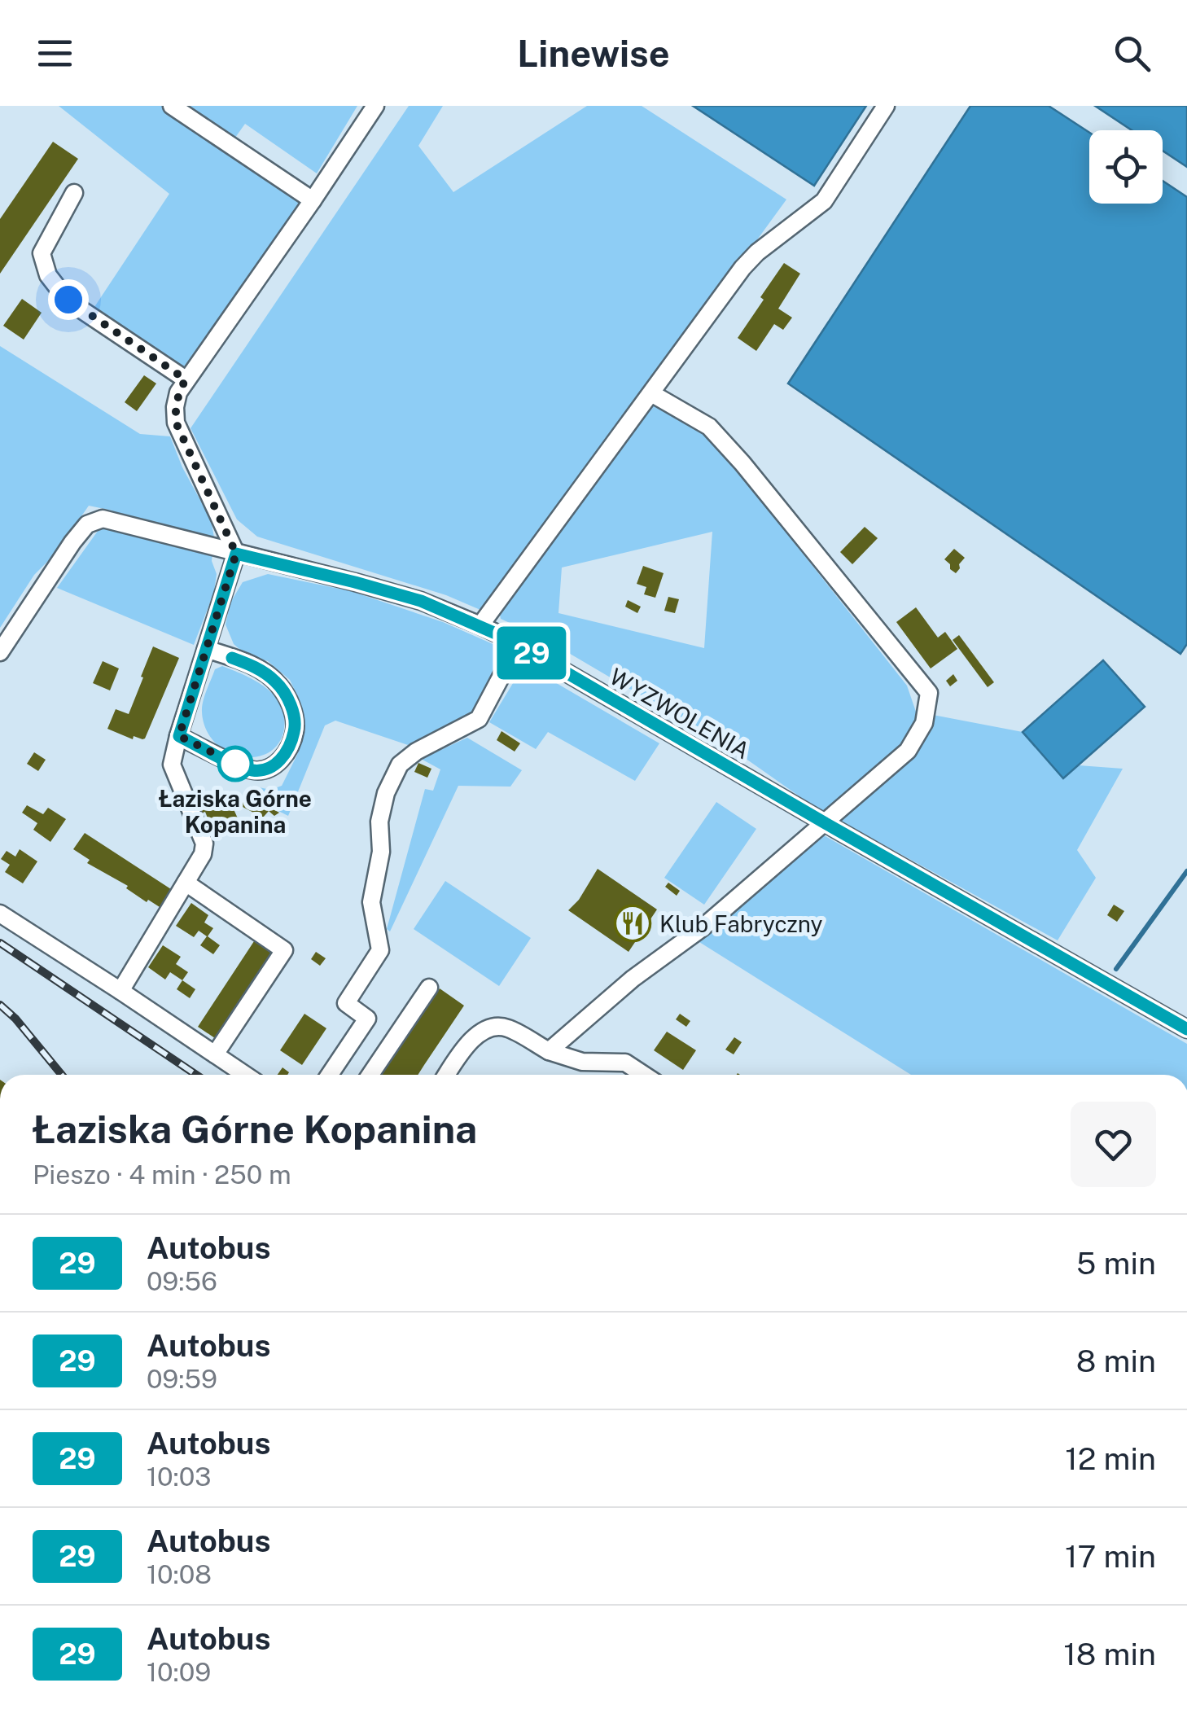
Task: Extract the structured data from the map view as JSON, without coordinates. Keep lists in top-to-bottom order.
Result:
{
  "streets": {
    "street": ["WYZWOLENIA"]
  },
  "places": {
    "other": ["Łaziska Górne Kopanina"],
    "restaurant": ["Klub Fabryczny"]
  },
  "lines": ["bus line 29"],
  "page": {
    "header": "Linewise",
    "on_map": "29",
    "heading": ["Łaziska Górne Kopanina", "Pieszo · 4 min · 250 m"],
    "list": [
      {
        "mark": "29",
        "name": "Autobus",
        "note": "09:56",
        "value": "5 min"
      },
      {
        "mark": "29",
        "name": "Autobus",
        "note": "09:59",
        "value": "8 min"
      },
      {
        "mark": "29",
        "name": "Autobus",
        "note": "10:03",
        "value": "12 min"
      },
      {
        "mark": "29",
        "name": "Autobus",
        "note": "10:08",
        "value": "17 min"
      },
      {
        "mark": "29",
        "name": "Autobus",
        "note": "10:09",
        "value": "18 min"
      }
    ]
  }
}
